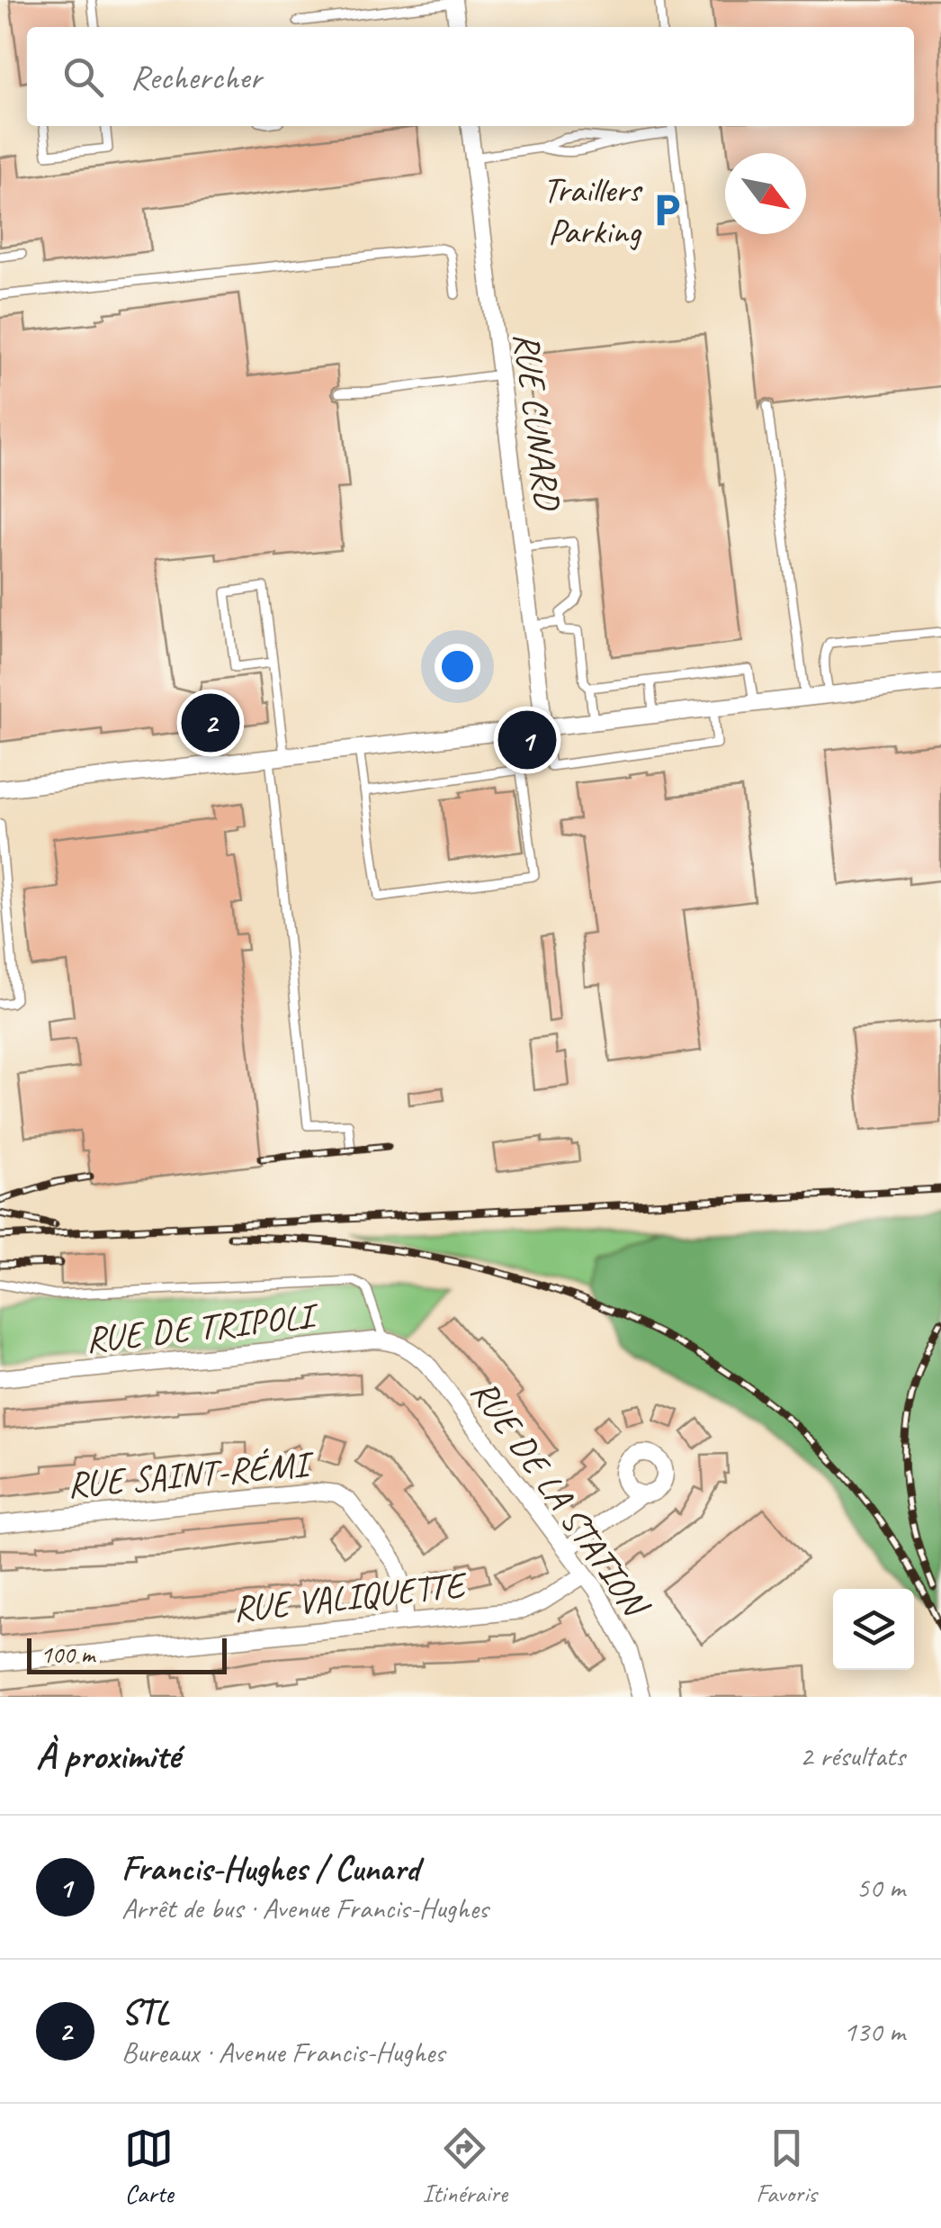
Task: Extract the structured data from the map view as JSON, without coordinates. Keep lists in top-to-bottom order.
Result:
{
  "streets": {
    "street": [
      "RUE CUNARD",
      "RUE DE TRIPOLI",
      "RUE SAINT-RÉMI",
      "RUE DE LA STATION",
      "RUE VALIQUETTE"
    ]
  },
  "crossings": [
    ["RUE DE TRIPOLI", "RUE DE LA STATION"],
    ["RUE SAINT-RÉMI", "RUE VALIQUETTE"],
    ["RUE DE LA STATION", "RUE VALIQUETTE"]
  ],
  "places": {
    "parking": ["Traillers Parking"]
  },
  "scale_bar": "100 m",
  "north": "bottom right",
  "page": {
    "search": "Rechercher",
    "pins": ["2", "1"],
    "scale": "100 m",
    "heading": ["À proximité", "2 résultats"],
    "list": [
      {
        "mark": "1",
        "name": "Francis-Hughes / Cunard",
        "note": "Arrêt de bus · Avenue Francis-Hughes",
        "value": "50 m"
      },
      {
        "mark": "2",
        "name": "STL",
        "note": "Bureaux · Avenue Francis-Hughes",
        "value": "130 m"
      }
    ],
    "nav": ["Carte", "Itinéraire", "Favoris"]
  }
}
